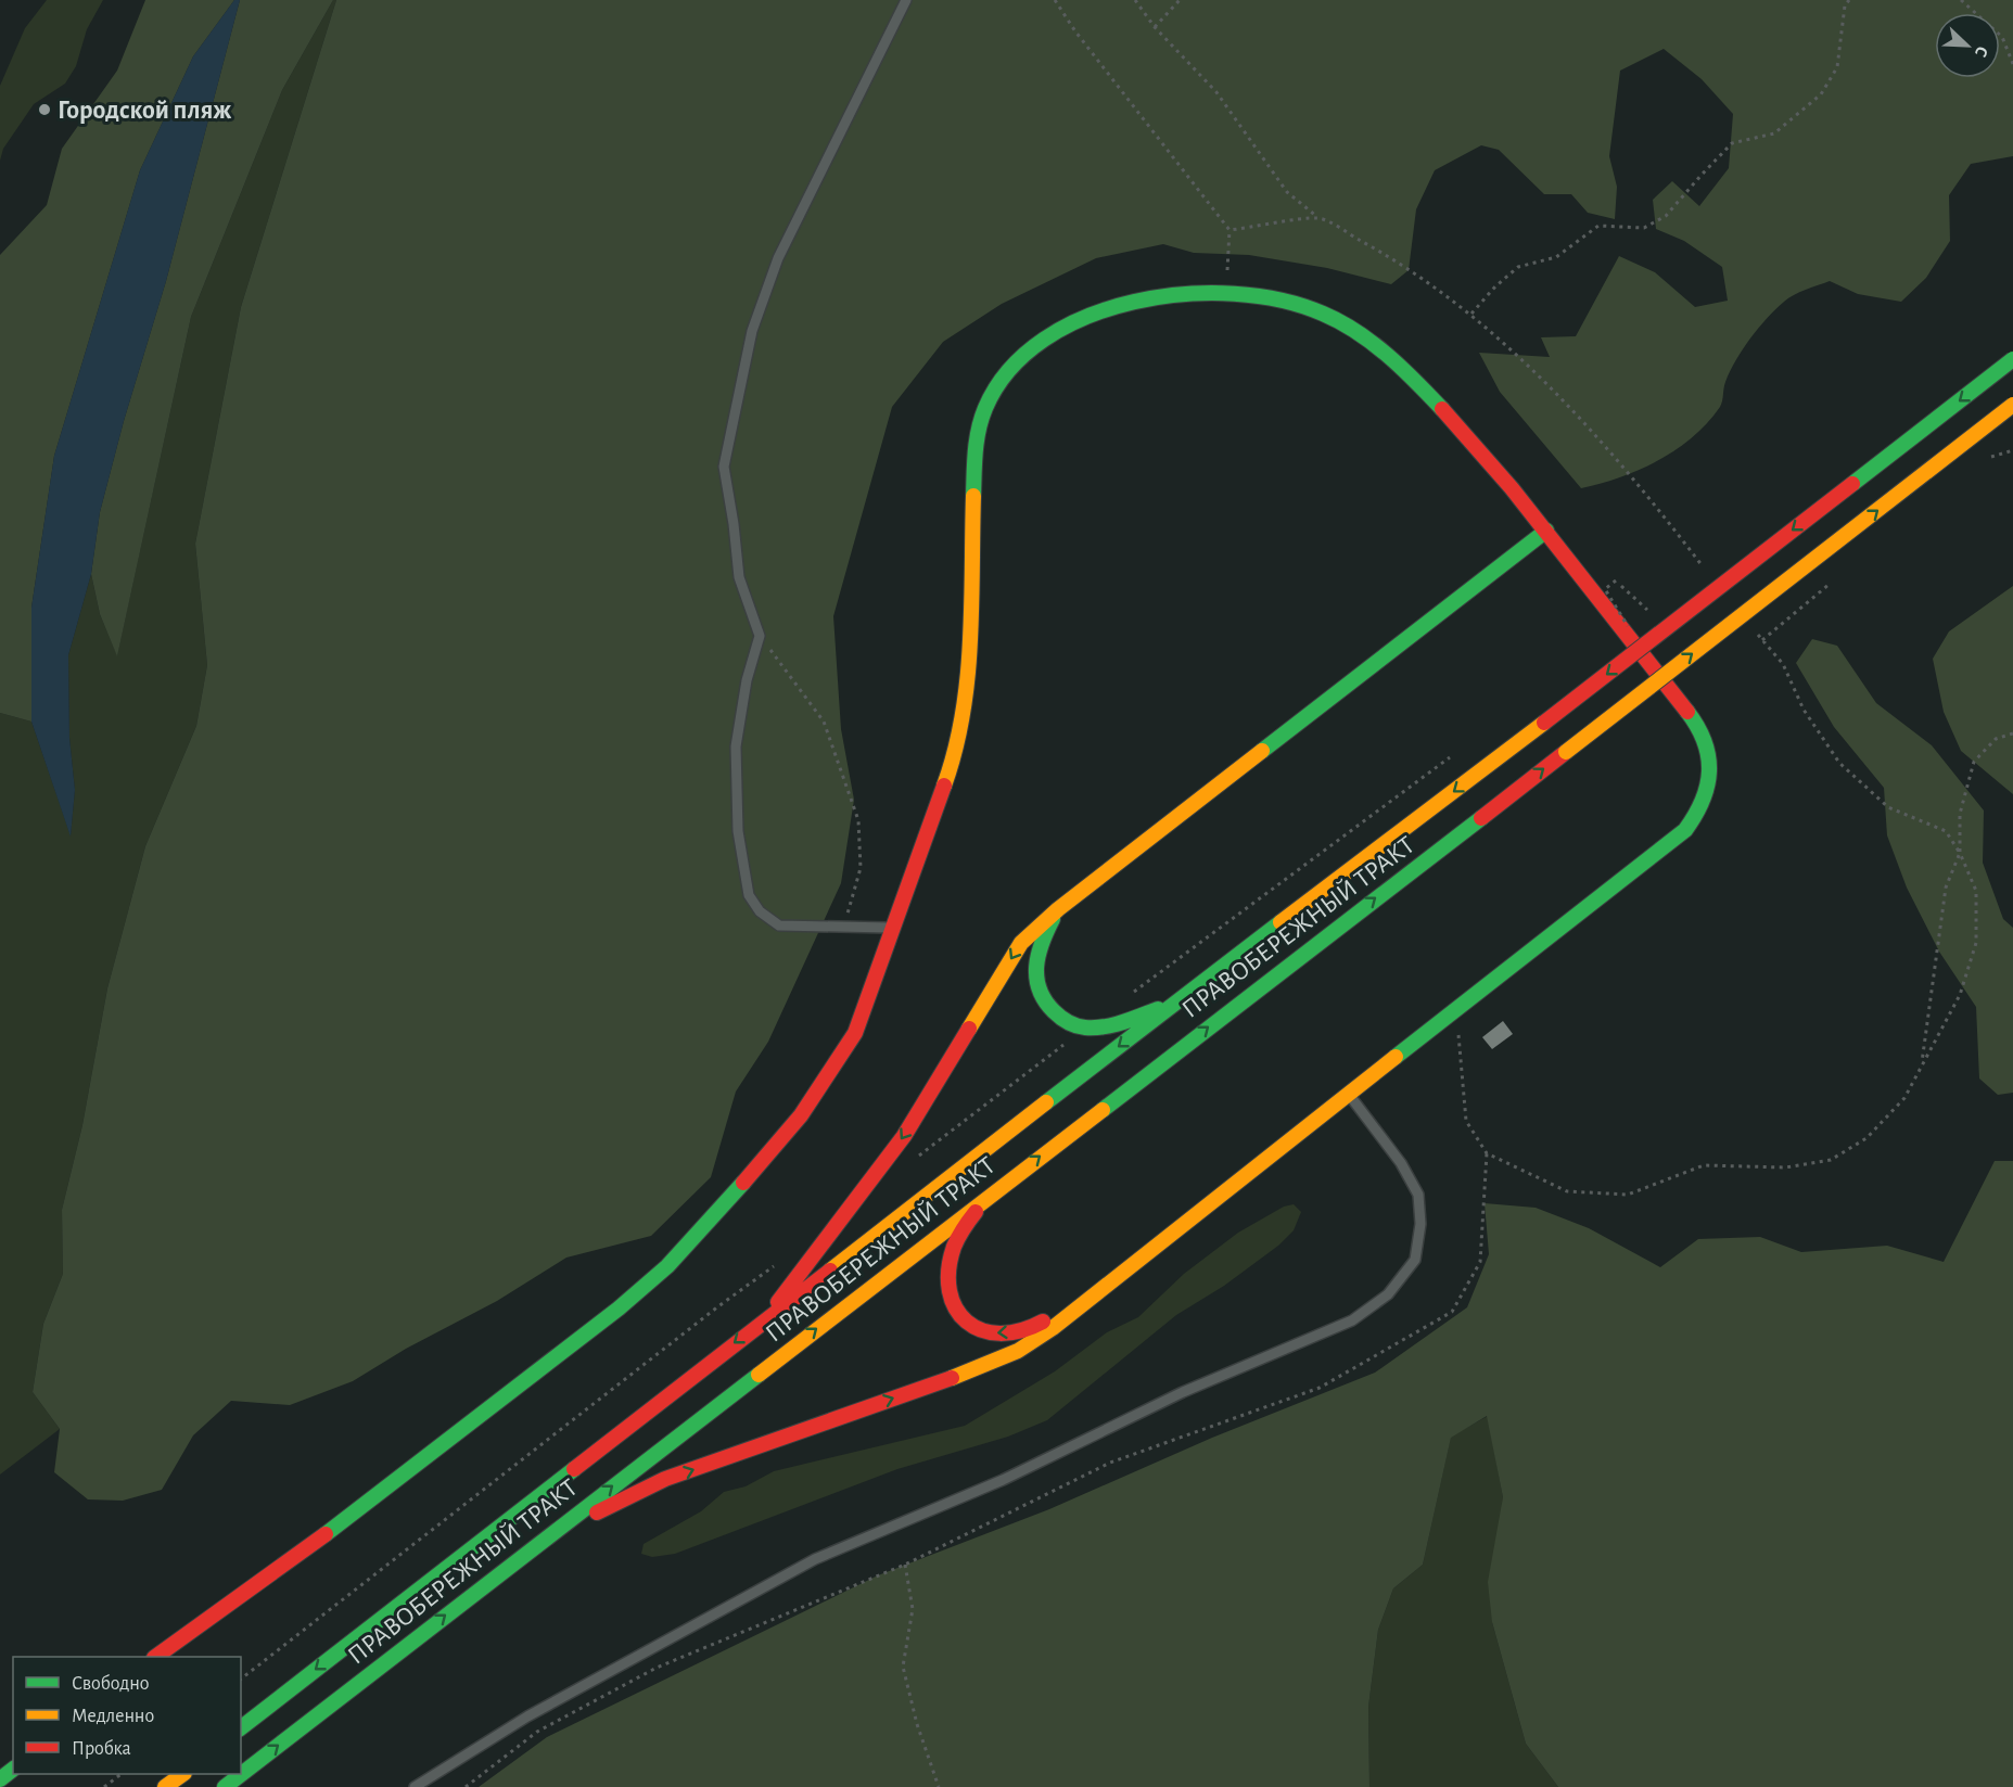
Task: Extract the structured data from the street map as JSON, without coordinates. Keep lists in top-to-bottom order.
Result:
{
  "streets": {
    "main road": ["ПРАВОБЕРЕЖНЫЙ ТРАКТ"]
  },
  "places": ["Городской пляж"],
  "legend": ["Свободно", "Медленно", "Пробка"],
  "north": "bottom right"
}
